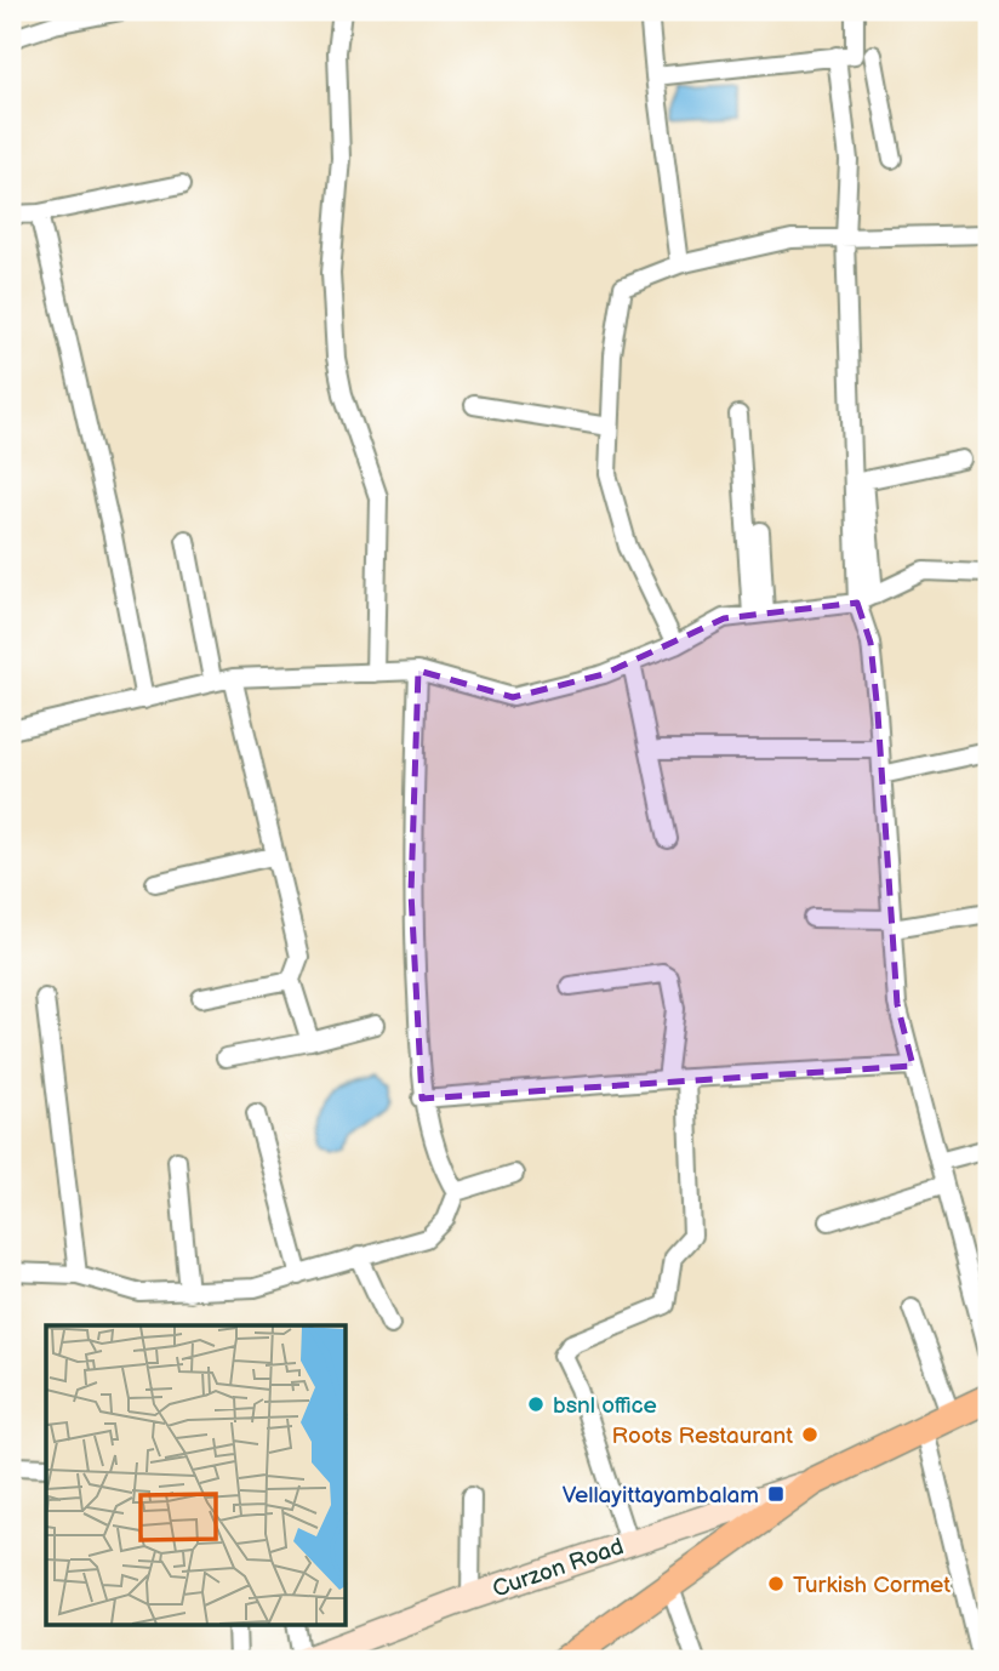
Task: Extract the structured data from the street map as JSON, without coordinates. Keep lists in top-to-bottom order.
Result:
{
  "streets": {
    "main road": ["Curzon Road"]
  },
  "places": {
    "other": ["bsnl office", "Roots Restaurant", "Turkish Cormet"],
    "transit": ["Vellayittayambalam"]
  }
}
